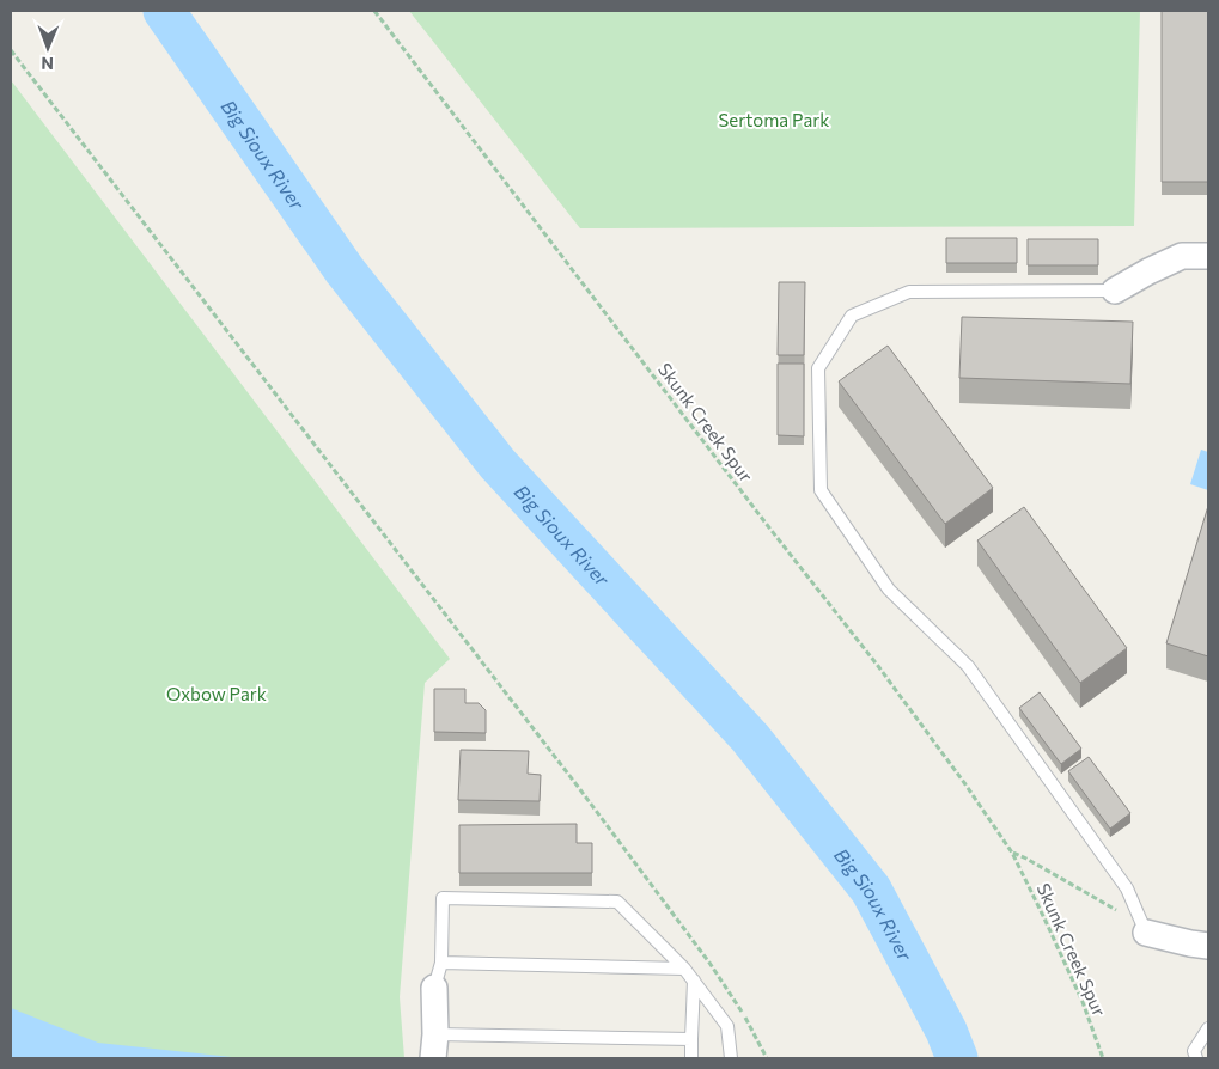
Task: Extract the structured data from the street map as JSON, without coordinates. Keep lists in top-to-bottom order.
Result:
{
  "streets": {
    "path": ["Skunk Creek Spur"]
  },
  "water": ["Big Sioux River"],
  "parks": ["Sertoma Park", "Oxbow Park"],
  "north": "bottom"
}
